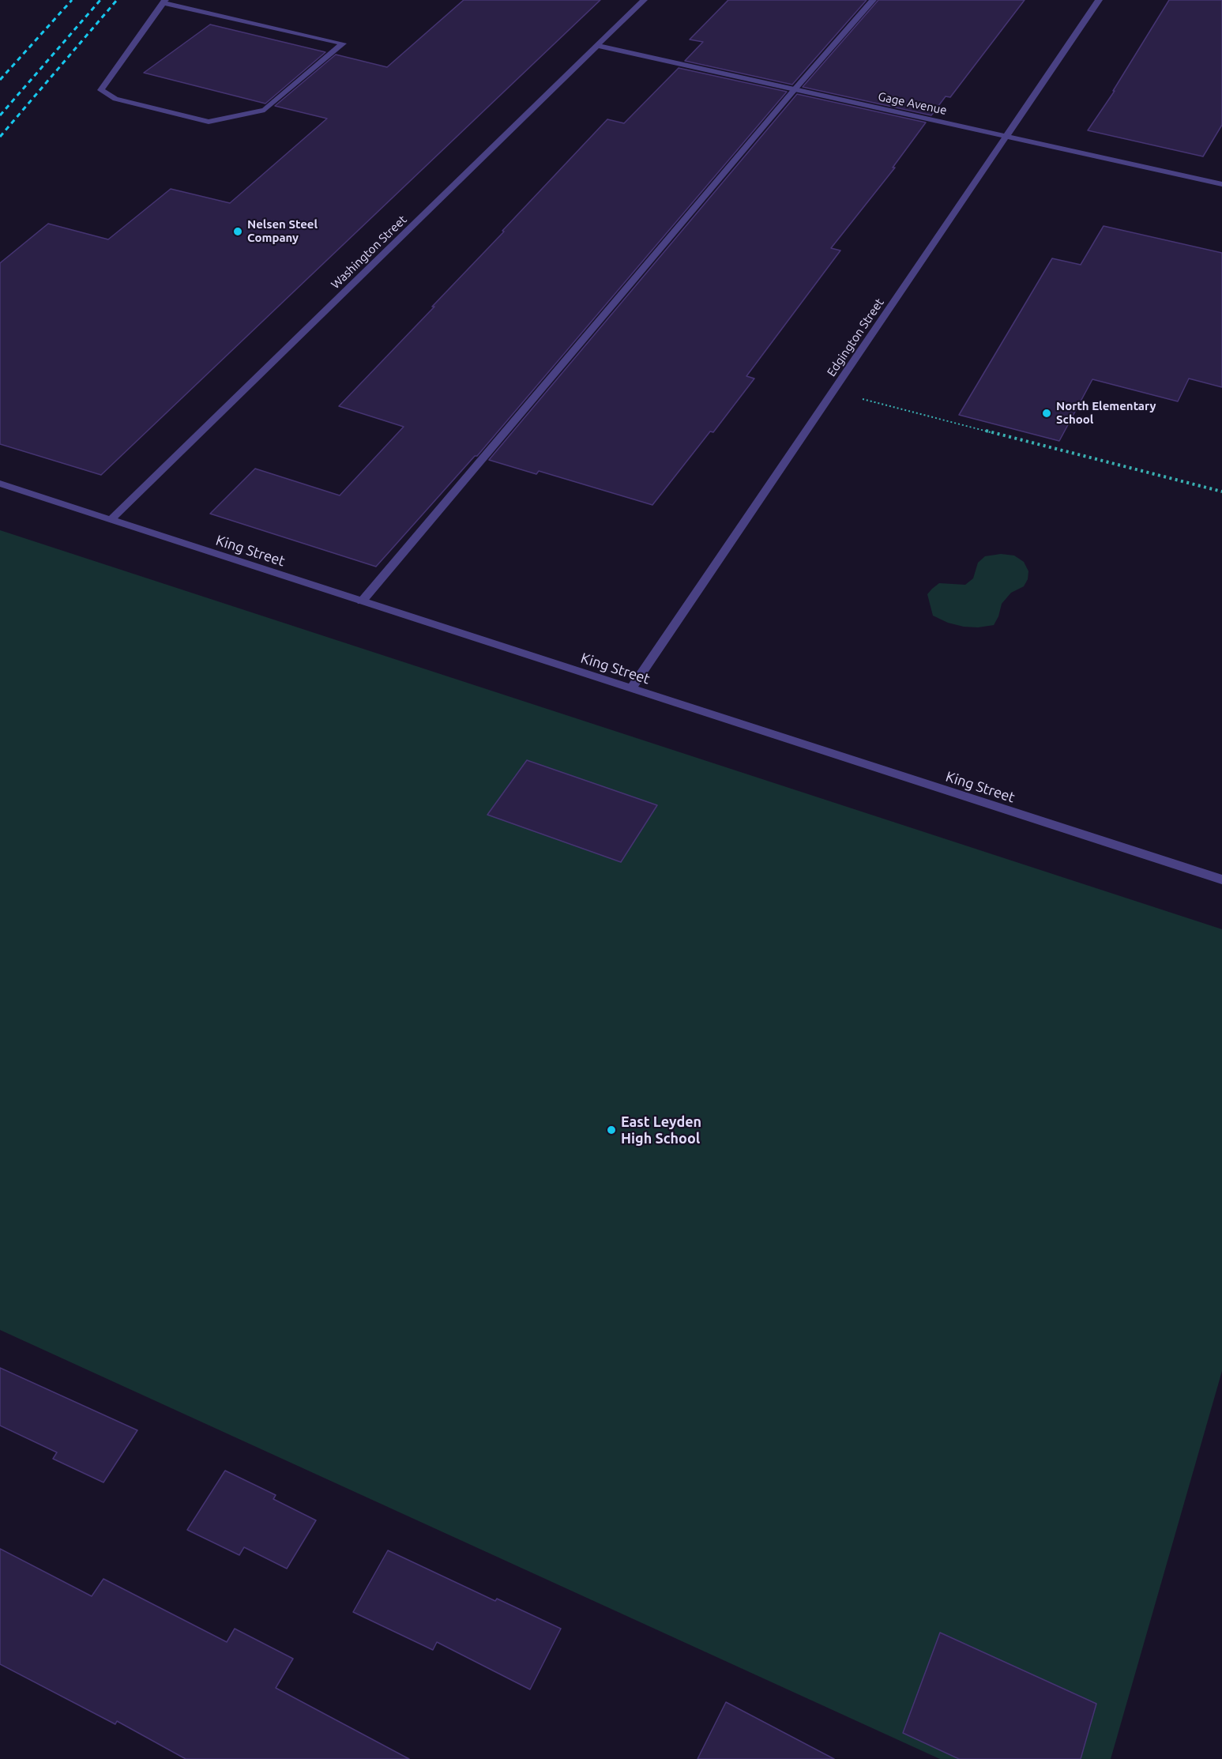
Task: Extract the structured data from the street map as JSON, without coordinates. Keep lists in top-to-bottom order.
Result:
{
  "streets": {
    "street": [
      "Gage Avenue",
      "Washington Street",
      "Edgington Street",
      "King Street"
    ]
  },
  "crossings": [
    ["Gage Avenue", "Washington Street"],
    ["Gage Avenue", "Edgington Street"],
    ["Washington Street", "King Street"],
    ["Edgington Street", "King Street"]
  ],
  "places": ["Nelsen Steel Company", "North Elementary School", "East Leyden High School"]
}
